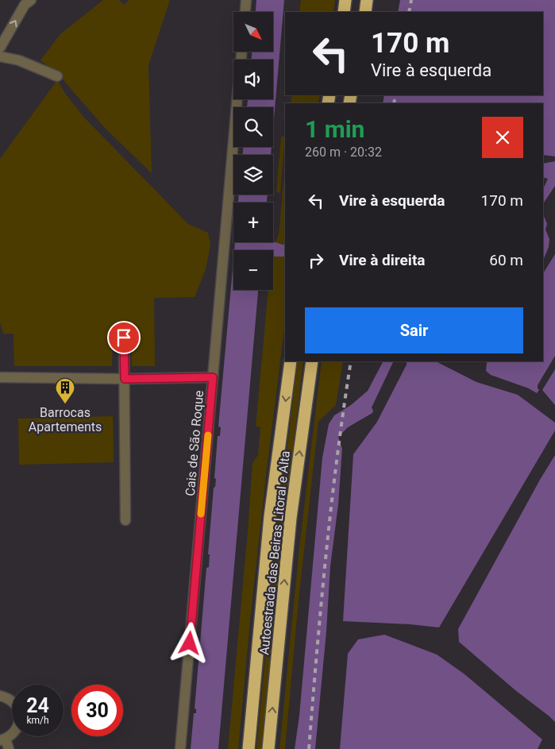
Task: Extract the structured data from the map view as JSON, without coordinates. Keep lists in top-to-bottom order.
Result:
{
  "streets": {
    "highway": ["Autoestrada das Beiras Litoral e Alta"],
    "street": ["Cais de São Roque"]
  },
  "places": {
    "building": ["Barrocas Apartements"]
  },
  "north": "bottom right",
  "page": {
    "map_buttons": ["+", "−"],
    "turn": ["170 m", "Vire à esquerda"],
    "heading": ["1 min", "260 m · 20:32"],
    "list": [
      {
        "name": "Vire à esquerda",
        "value": "170 m"
      },
      {
        "name": "Vire à direita",
        "value": "60 m"
      }
    ],
    "buttons": "Sair",
    "speed": "24 km/h",
    "limit": "30"
  }
}
